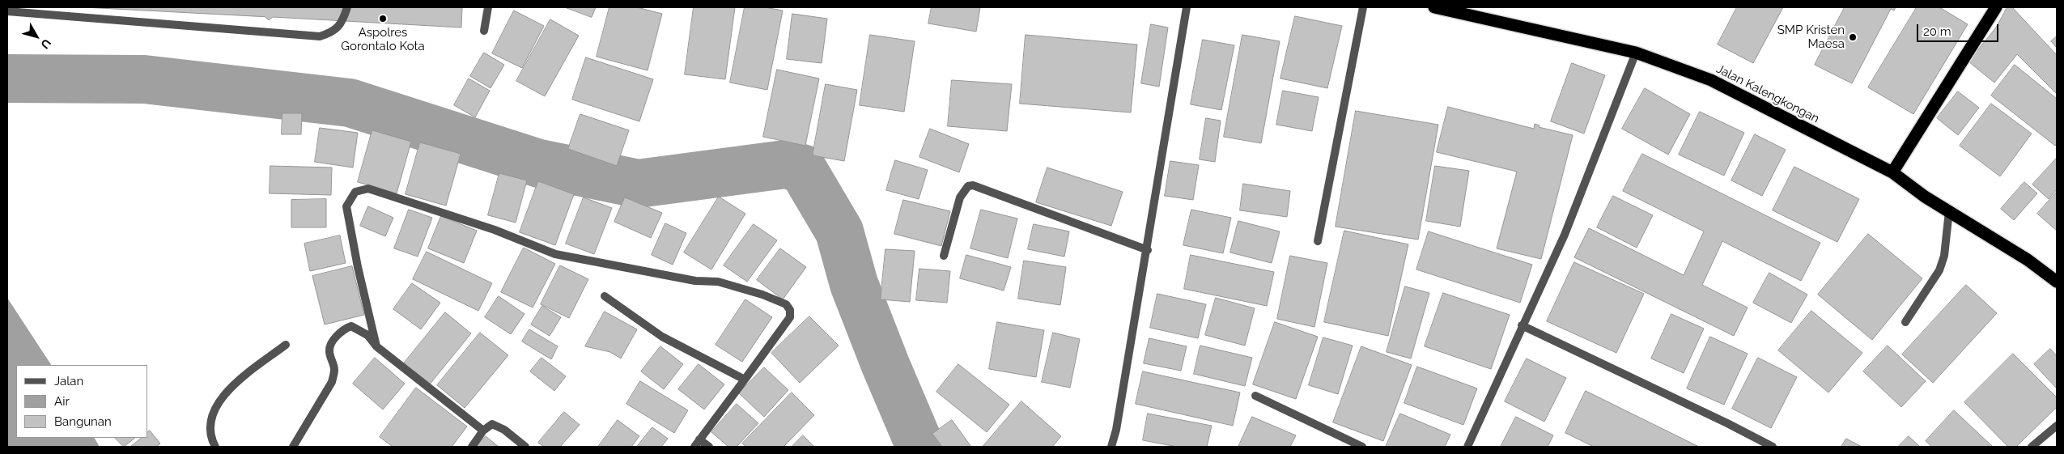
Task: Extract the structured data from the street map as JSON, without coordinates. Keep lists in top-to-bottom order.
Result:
{
  "streets": {
    "highway": ["Jalan Kalengkongan"]
  },
  "places": ["Aspolres Gorontalo Kota", "SMP Kristen Maesa"],
  "legend": ["Jalan", "Air", "Bangunan"],
  "scale_bar": "20 m",
  "north": "bottom right"
}
